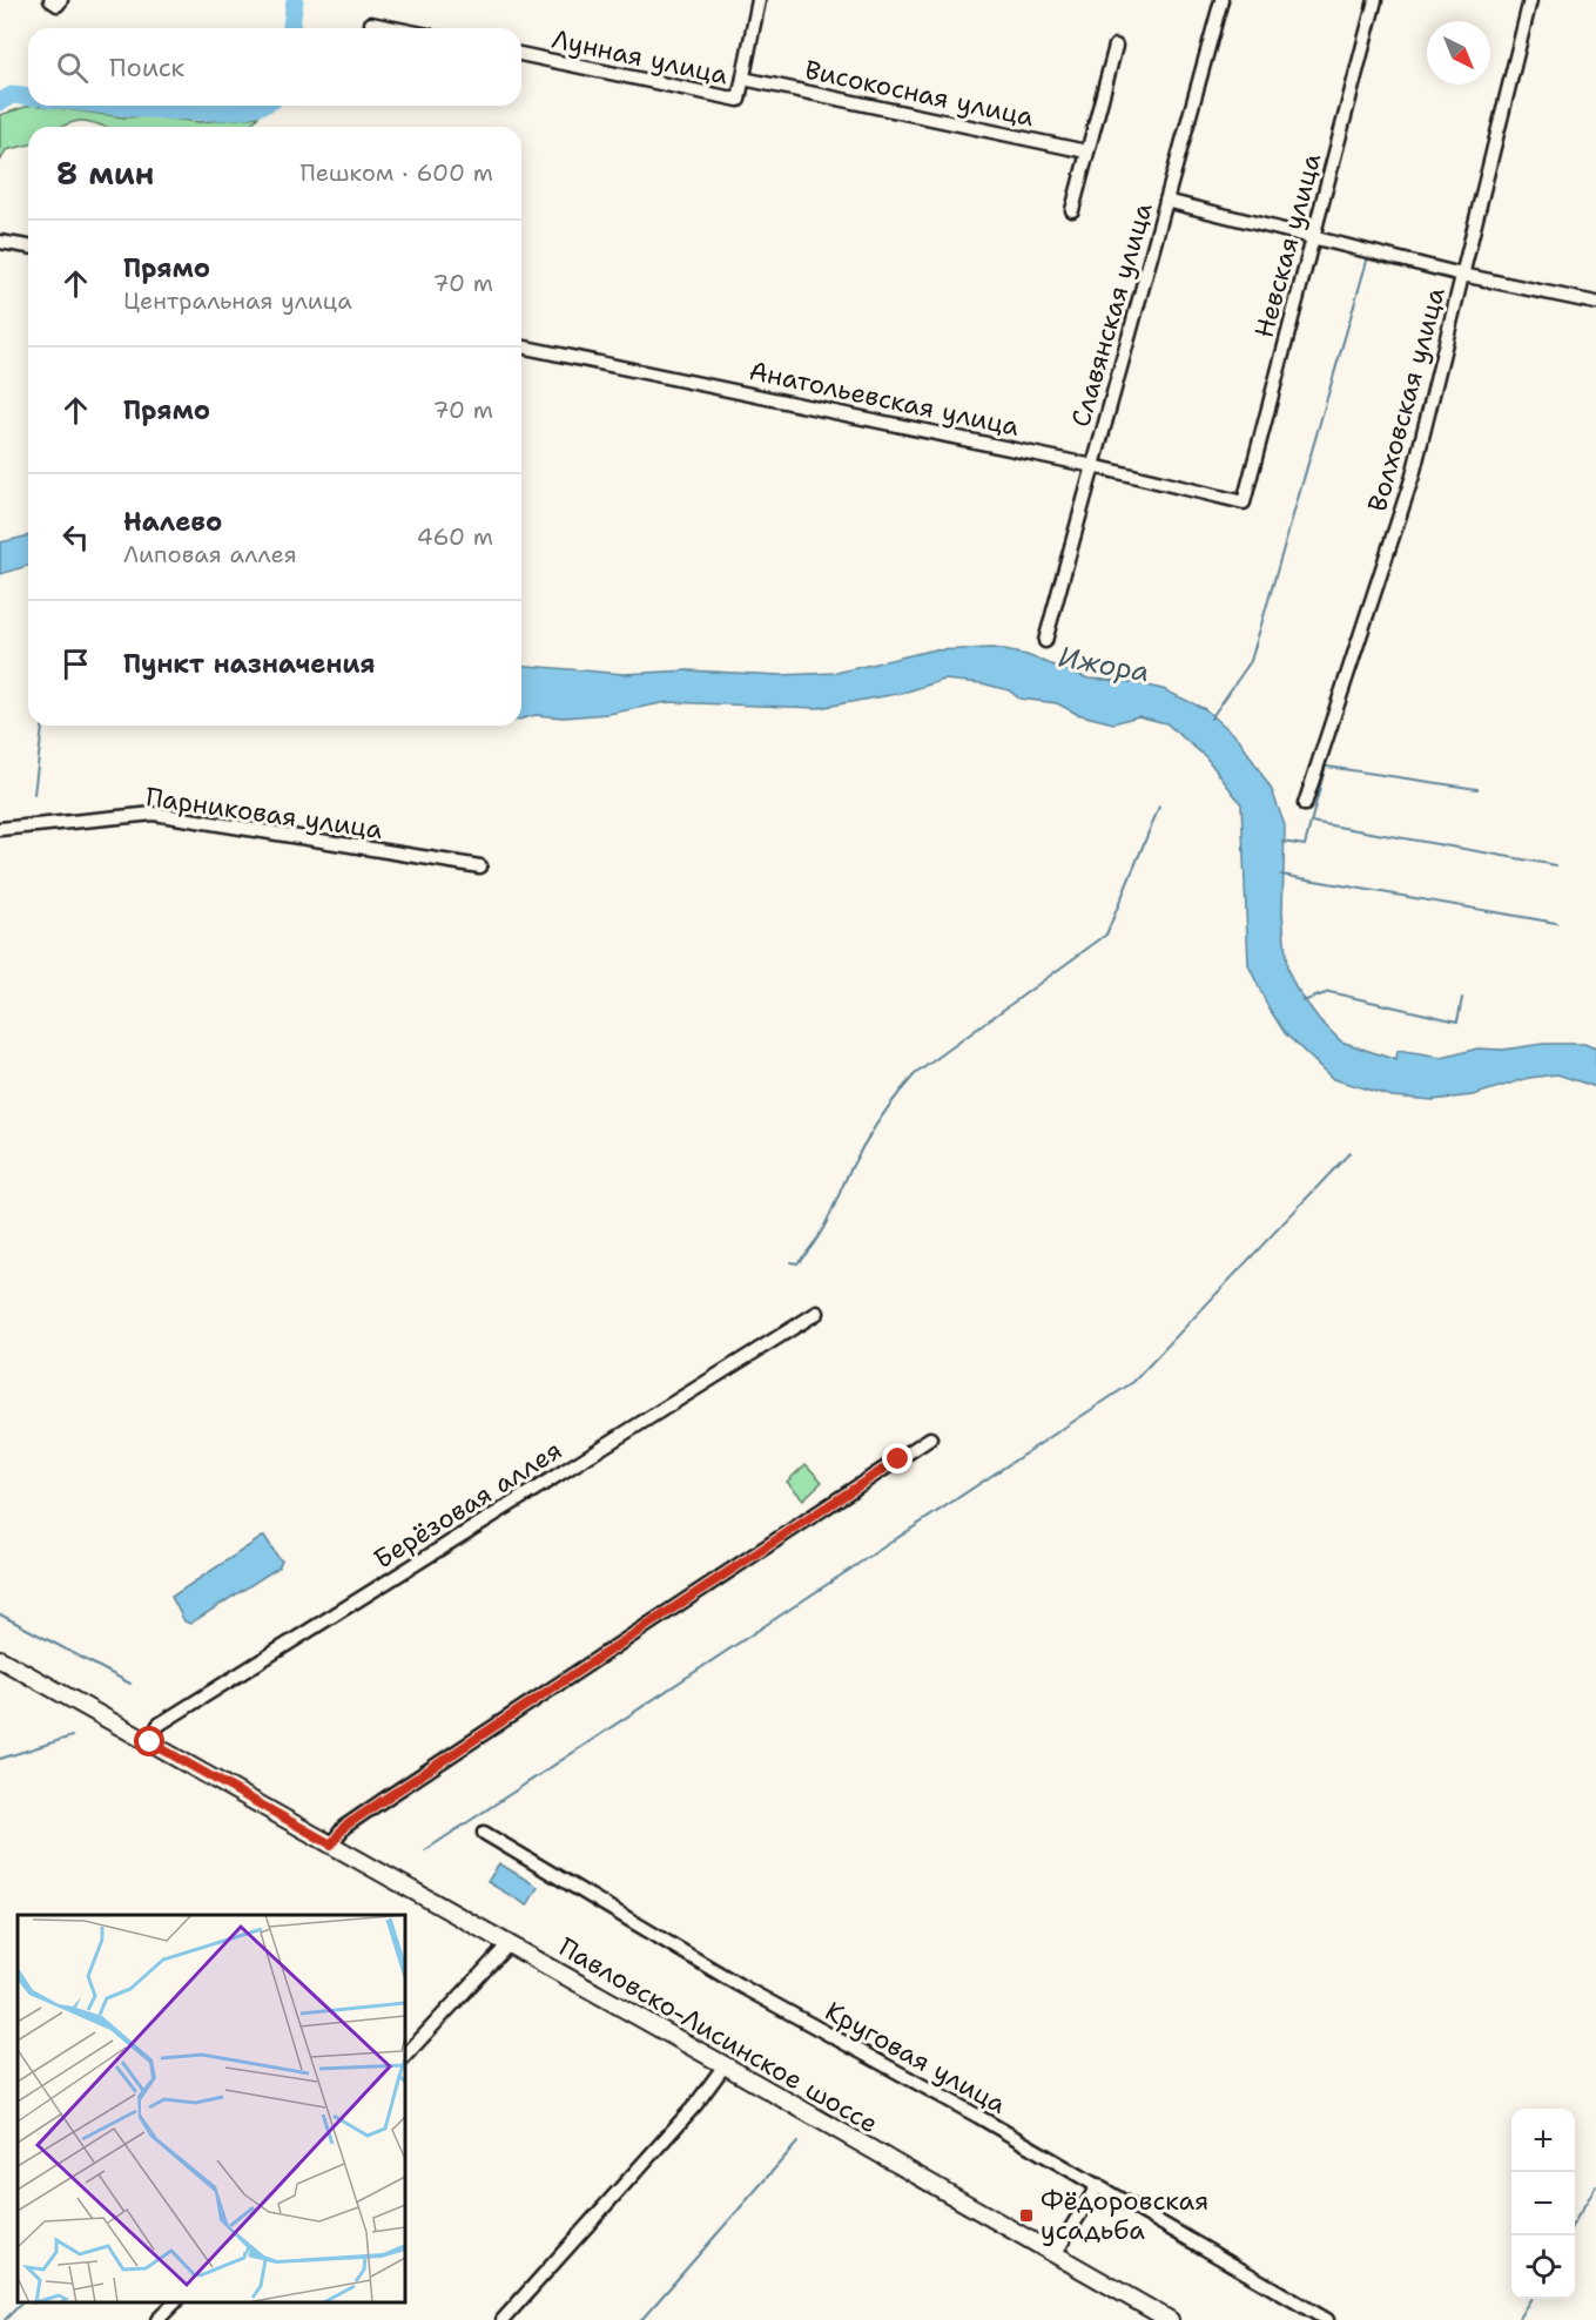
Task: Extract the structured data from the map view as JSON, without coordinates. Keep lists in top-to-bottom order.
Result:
{
  "streets": {
    "main road": ["Павловско-Лисинское шоссе"],
    "street": [
      "Лунная улица",
      "Високосная улица",
      "Невская улица",
      "Славянская улица",
      "Анатольевская улица",
      "Волховская улица",
      "Парниковая улица",
      "Берёзовая аллея",
      "Круговая улица"
    ]
  },
  "crossings": [
    ["Лунная улица", "Високосная улица"],
    ["Невская улица", "Анатольевская улица"],
    ["Славянская улица", "Анатольевская улица"],
    ["Берёзовая аллея", "Павловско-Лисинское шоссе"]
  ],
  "water": ["Ижора"],
  "places": {
    "transit": ["Фёдоровская усадьба"]
  },
  "north": "bottom right",
  "page": {
    "search": "Поиск",
    "heading": ["8 мин", "Пешком · 600 m"],
    "list": [
      ["Прямо", "Центральная улица", "70 m"],
      ["Прямо", "70 m"],
      ["Налево", "Липовая аллея", "460 m"],
      "Пункт назначения"
    ],
    "map_buttons": ["+", "−"]
  }
}
